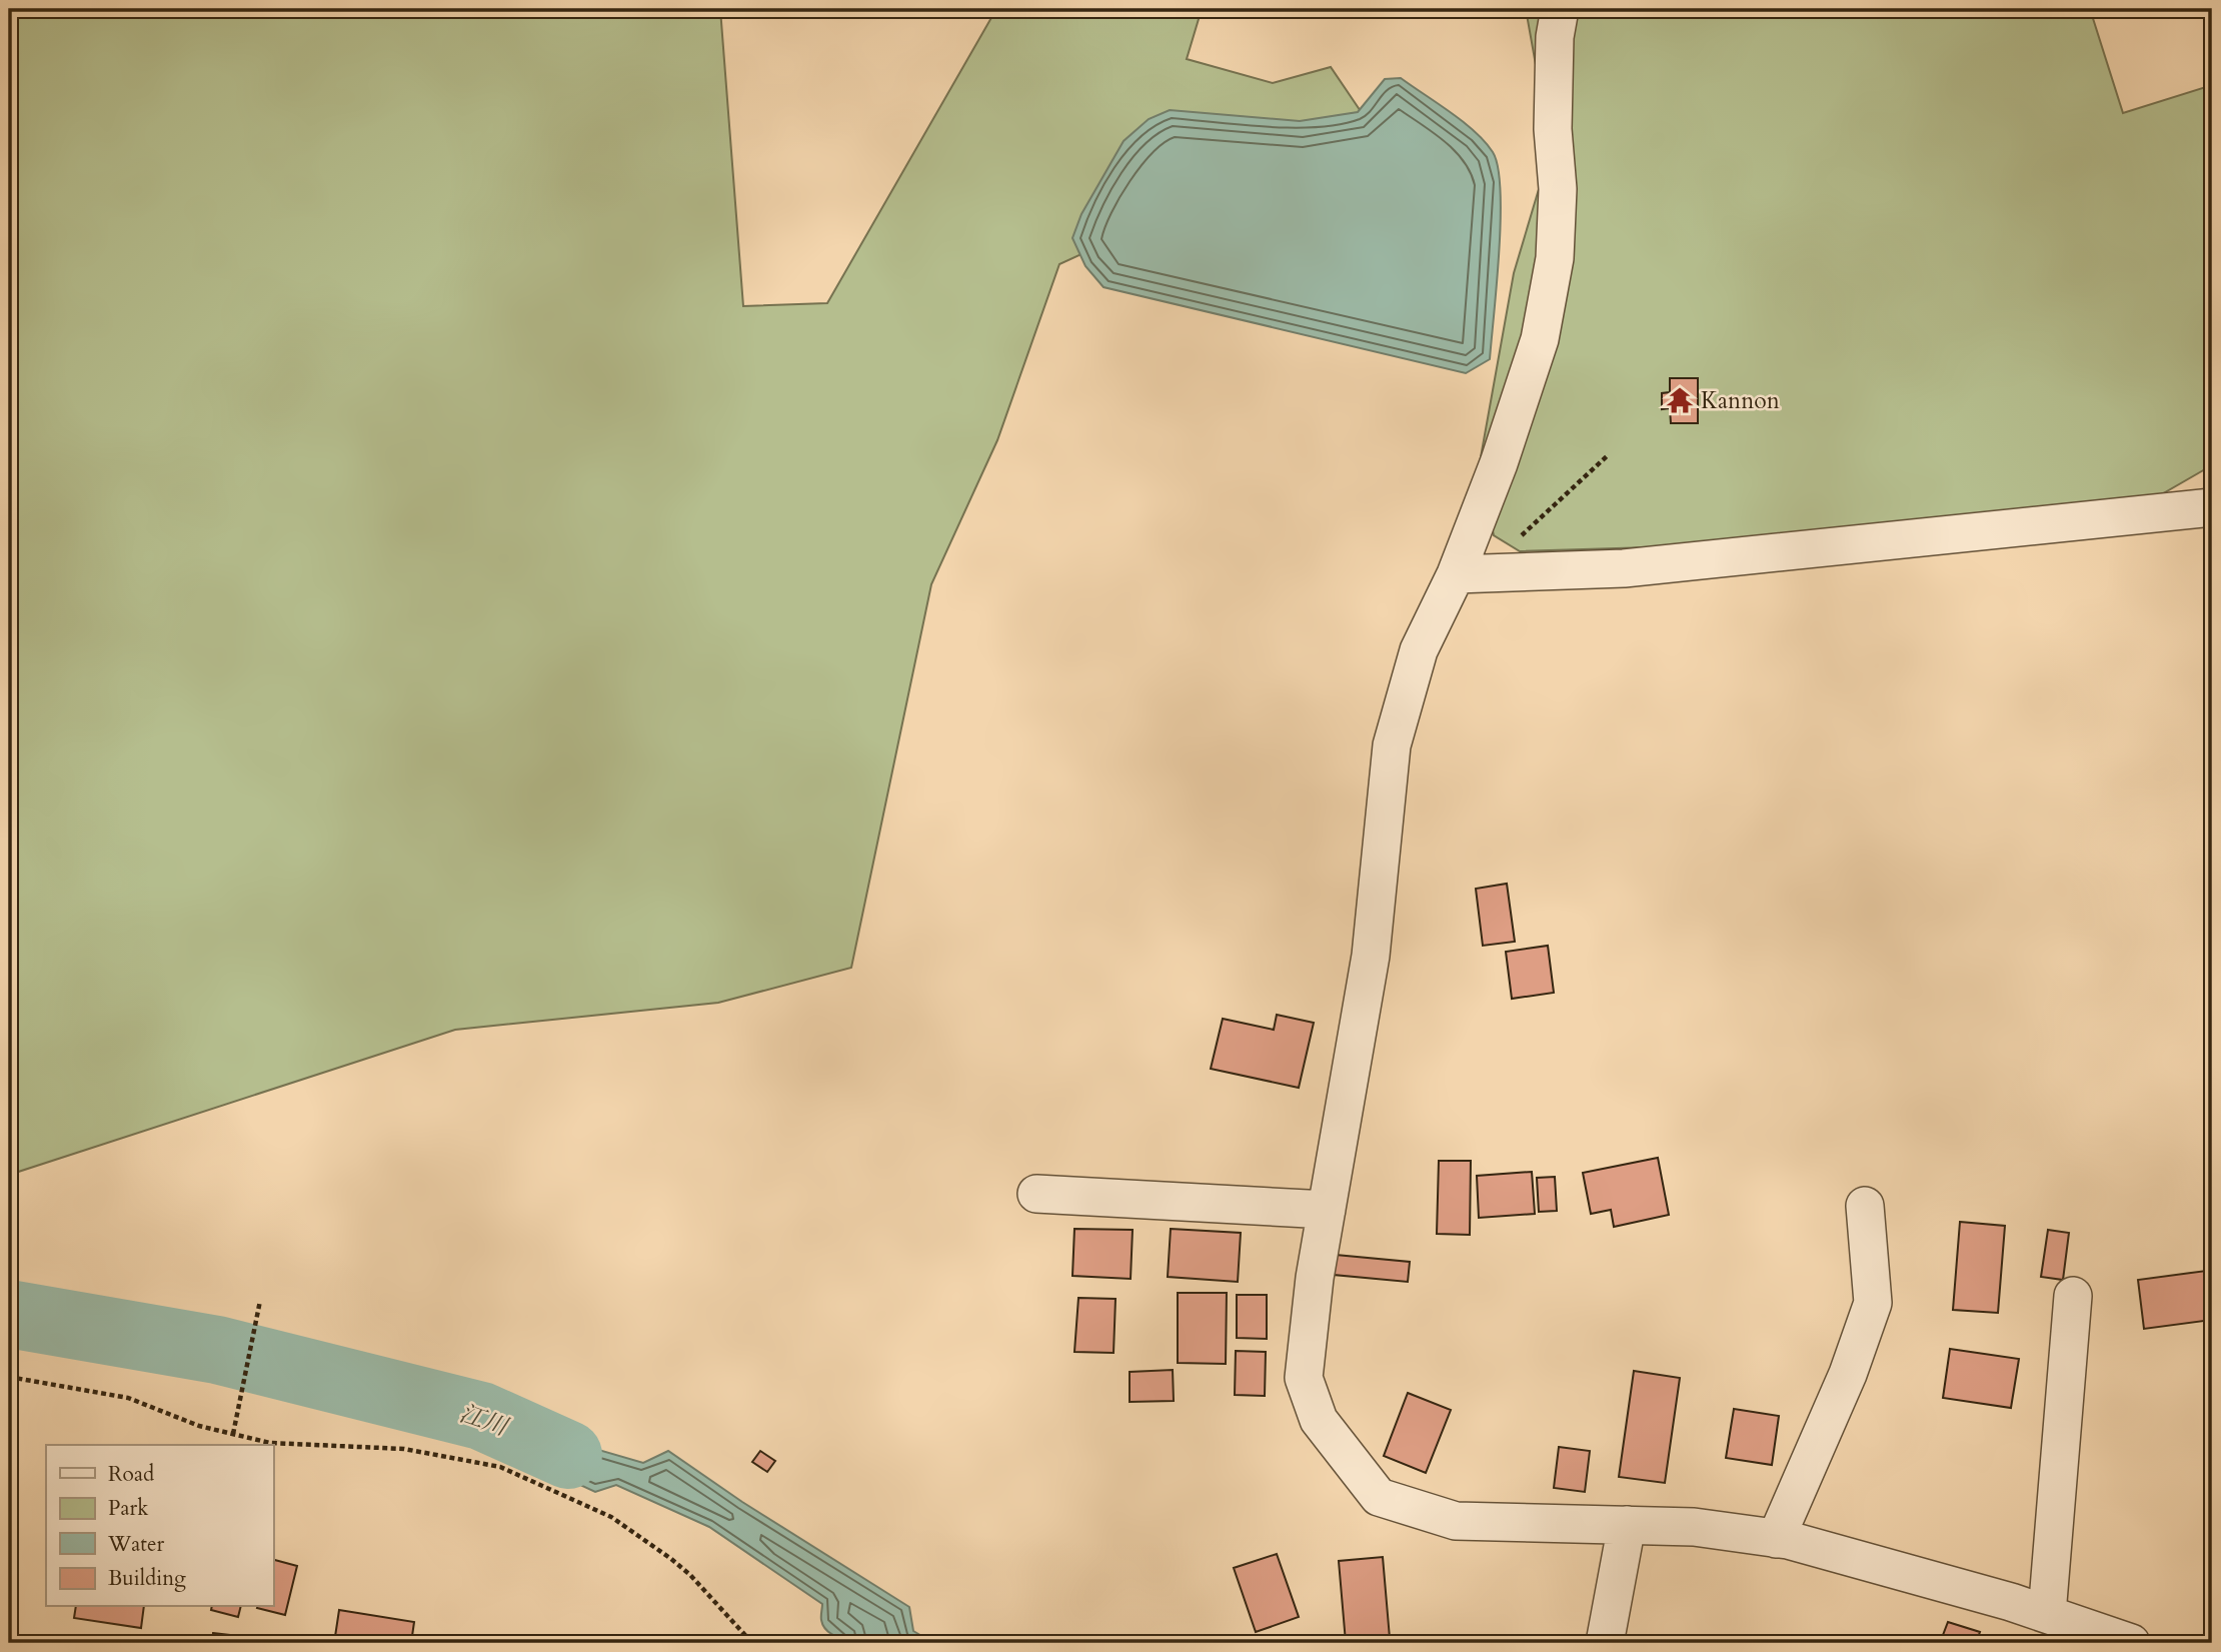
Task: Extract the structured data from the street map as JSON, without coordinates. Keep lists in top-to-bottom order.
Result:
{
  "water": ["江川"],
  "places": {
    "temple": ["Kannon"]
  },
  "legend": [
    "Road",
    "Park",
    "Water",
    "Building"
  ]
}
